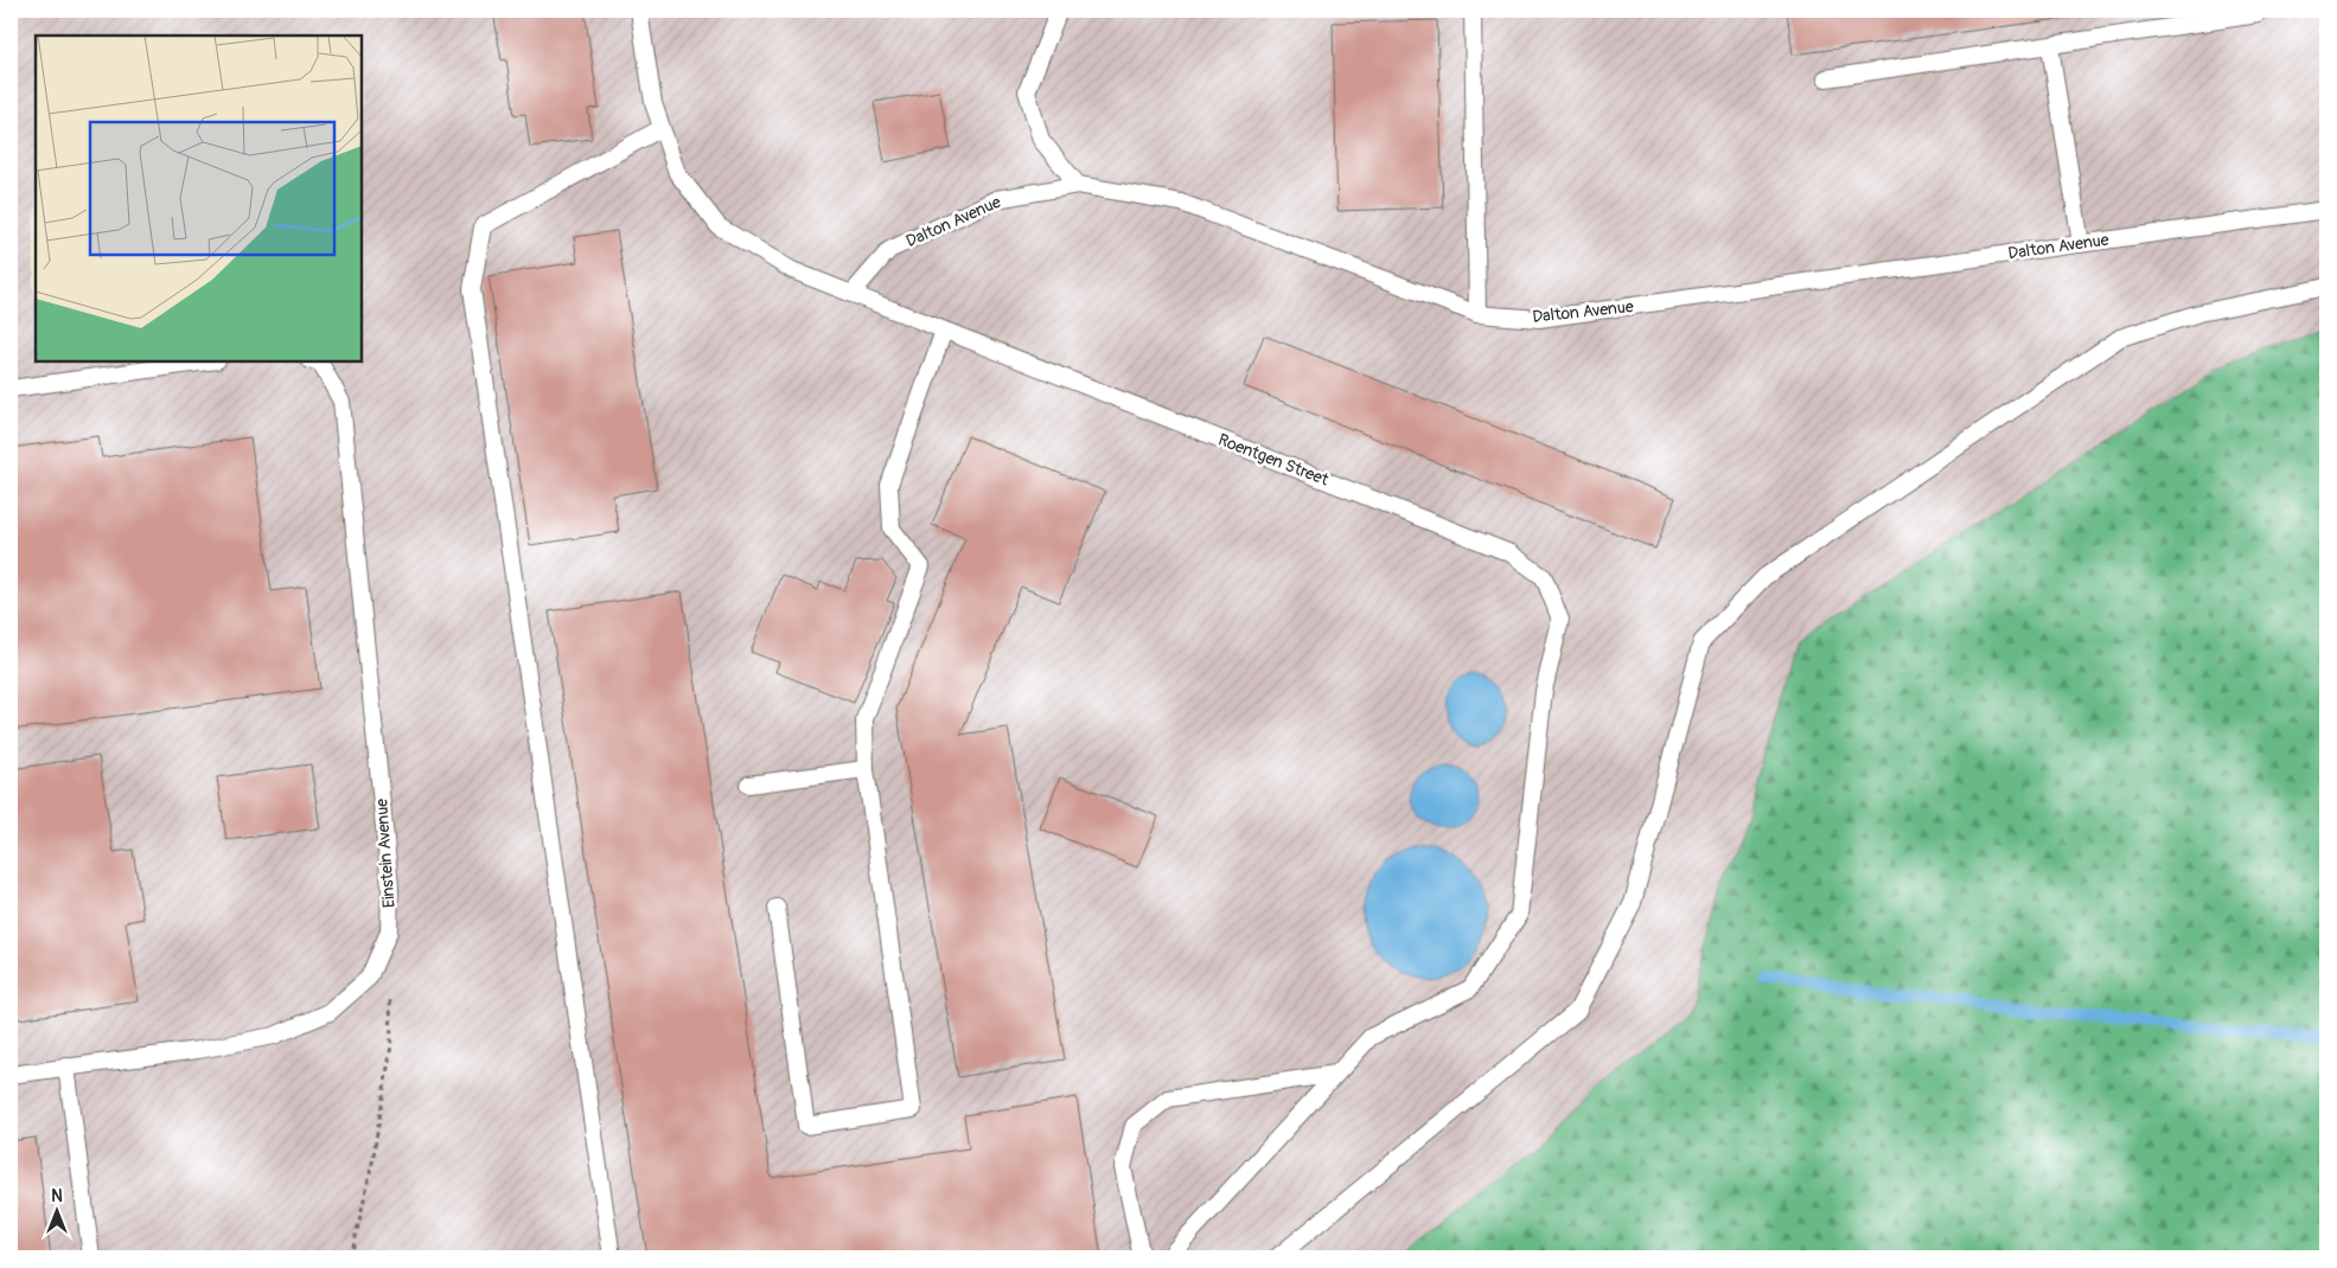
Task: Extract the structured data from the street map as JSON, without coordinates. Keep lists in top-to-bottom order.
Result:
{
  "streets": {
    "lane": ["Dalton Avenue", "Roentgen Street", "Einstein Avenue"]
  },
  "crossings": [
    ["Dalton Avenue", "Roentgen Street"]
  ],
  "north": "top"
}
